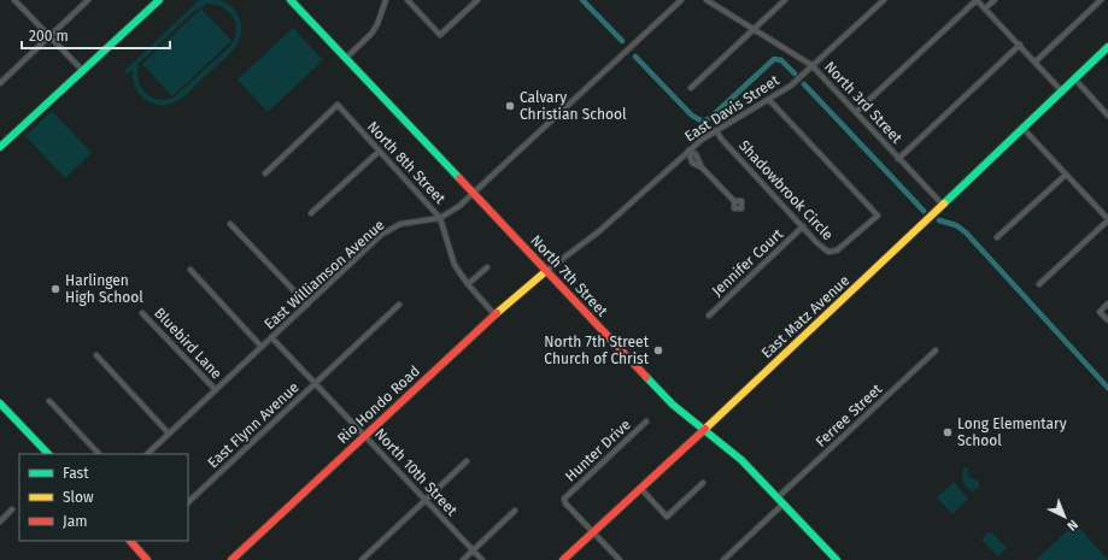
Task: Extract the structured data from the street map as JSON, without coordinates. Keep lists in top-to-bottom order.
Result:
{
  "streets": {
    "street": [
      "North 3rd Street",
      "East Davis Street",
      "North 8th Street",
      "Shadowbrook Circle",
      "Jennifer Court",
      "East Williamson Avenue",
      "North 7th Street",
      "East Matz Avenue",
      "Bluebird Lane",
      "Rio Hondo Road",
      "Ferree Street",
      "East Flynn Avenue",
      "Hunter Drive",
      "North 10th Street"
    ]
  },
  "crossings": [
    ["North 3rd Street", "East Davis Street"],
    ["North 3rd Street", "East Matz Avenue"],
    ["East Davis Street", "Shadowbrook Circle"],
    ["East Davis Street", "North 7th Street"],
    ["East Davis Street", "Rio Hondo Road"],
    ["North 8th Street", "East Williamson Avenue"],
    ["North 8th Street", "Rio Hondo Road"],
    ["Shadowbrook Circle", "Jennifer Court"],
    ["East Williamson Avenue", "North 7th Street"],
    ["East Williamson Avenue", "Bluebird Lane"],
    ["East Williamson Avenue", "North 10th Street"],
    ["North 7th Street", "East Matz Avenue"],
    ["North 7th Street", "Rio Hondo Road"],
    ["North 7th Street", "Ferree Street"],
    ["East Matz Avenue", "Hunter Drive"],
    ["Rio Hondo Road", "North 10th Street"],
    ["East Flynn Avenue", "North 10th Street"]
  ],
  "places": [
    "Calvary Christian School",
    "Harlingen High School",
    "North 7th Street Church of Christ",
    "Long Elementary School"
  ],
  "legend": ["Fast", "Slow", "Jam"],
  "scale_bar": "200 m",
  "north": "bottom right"
}
